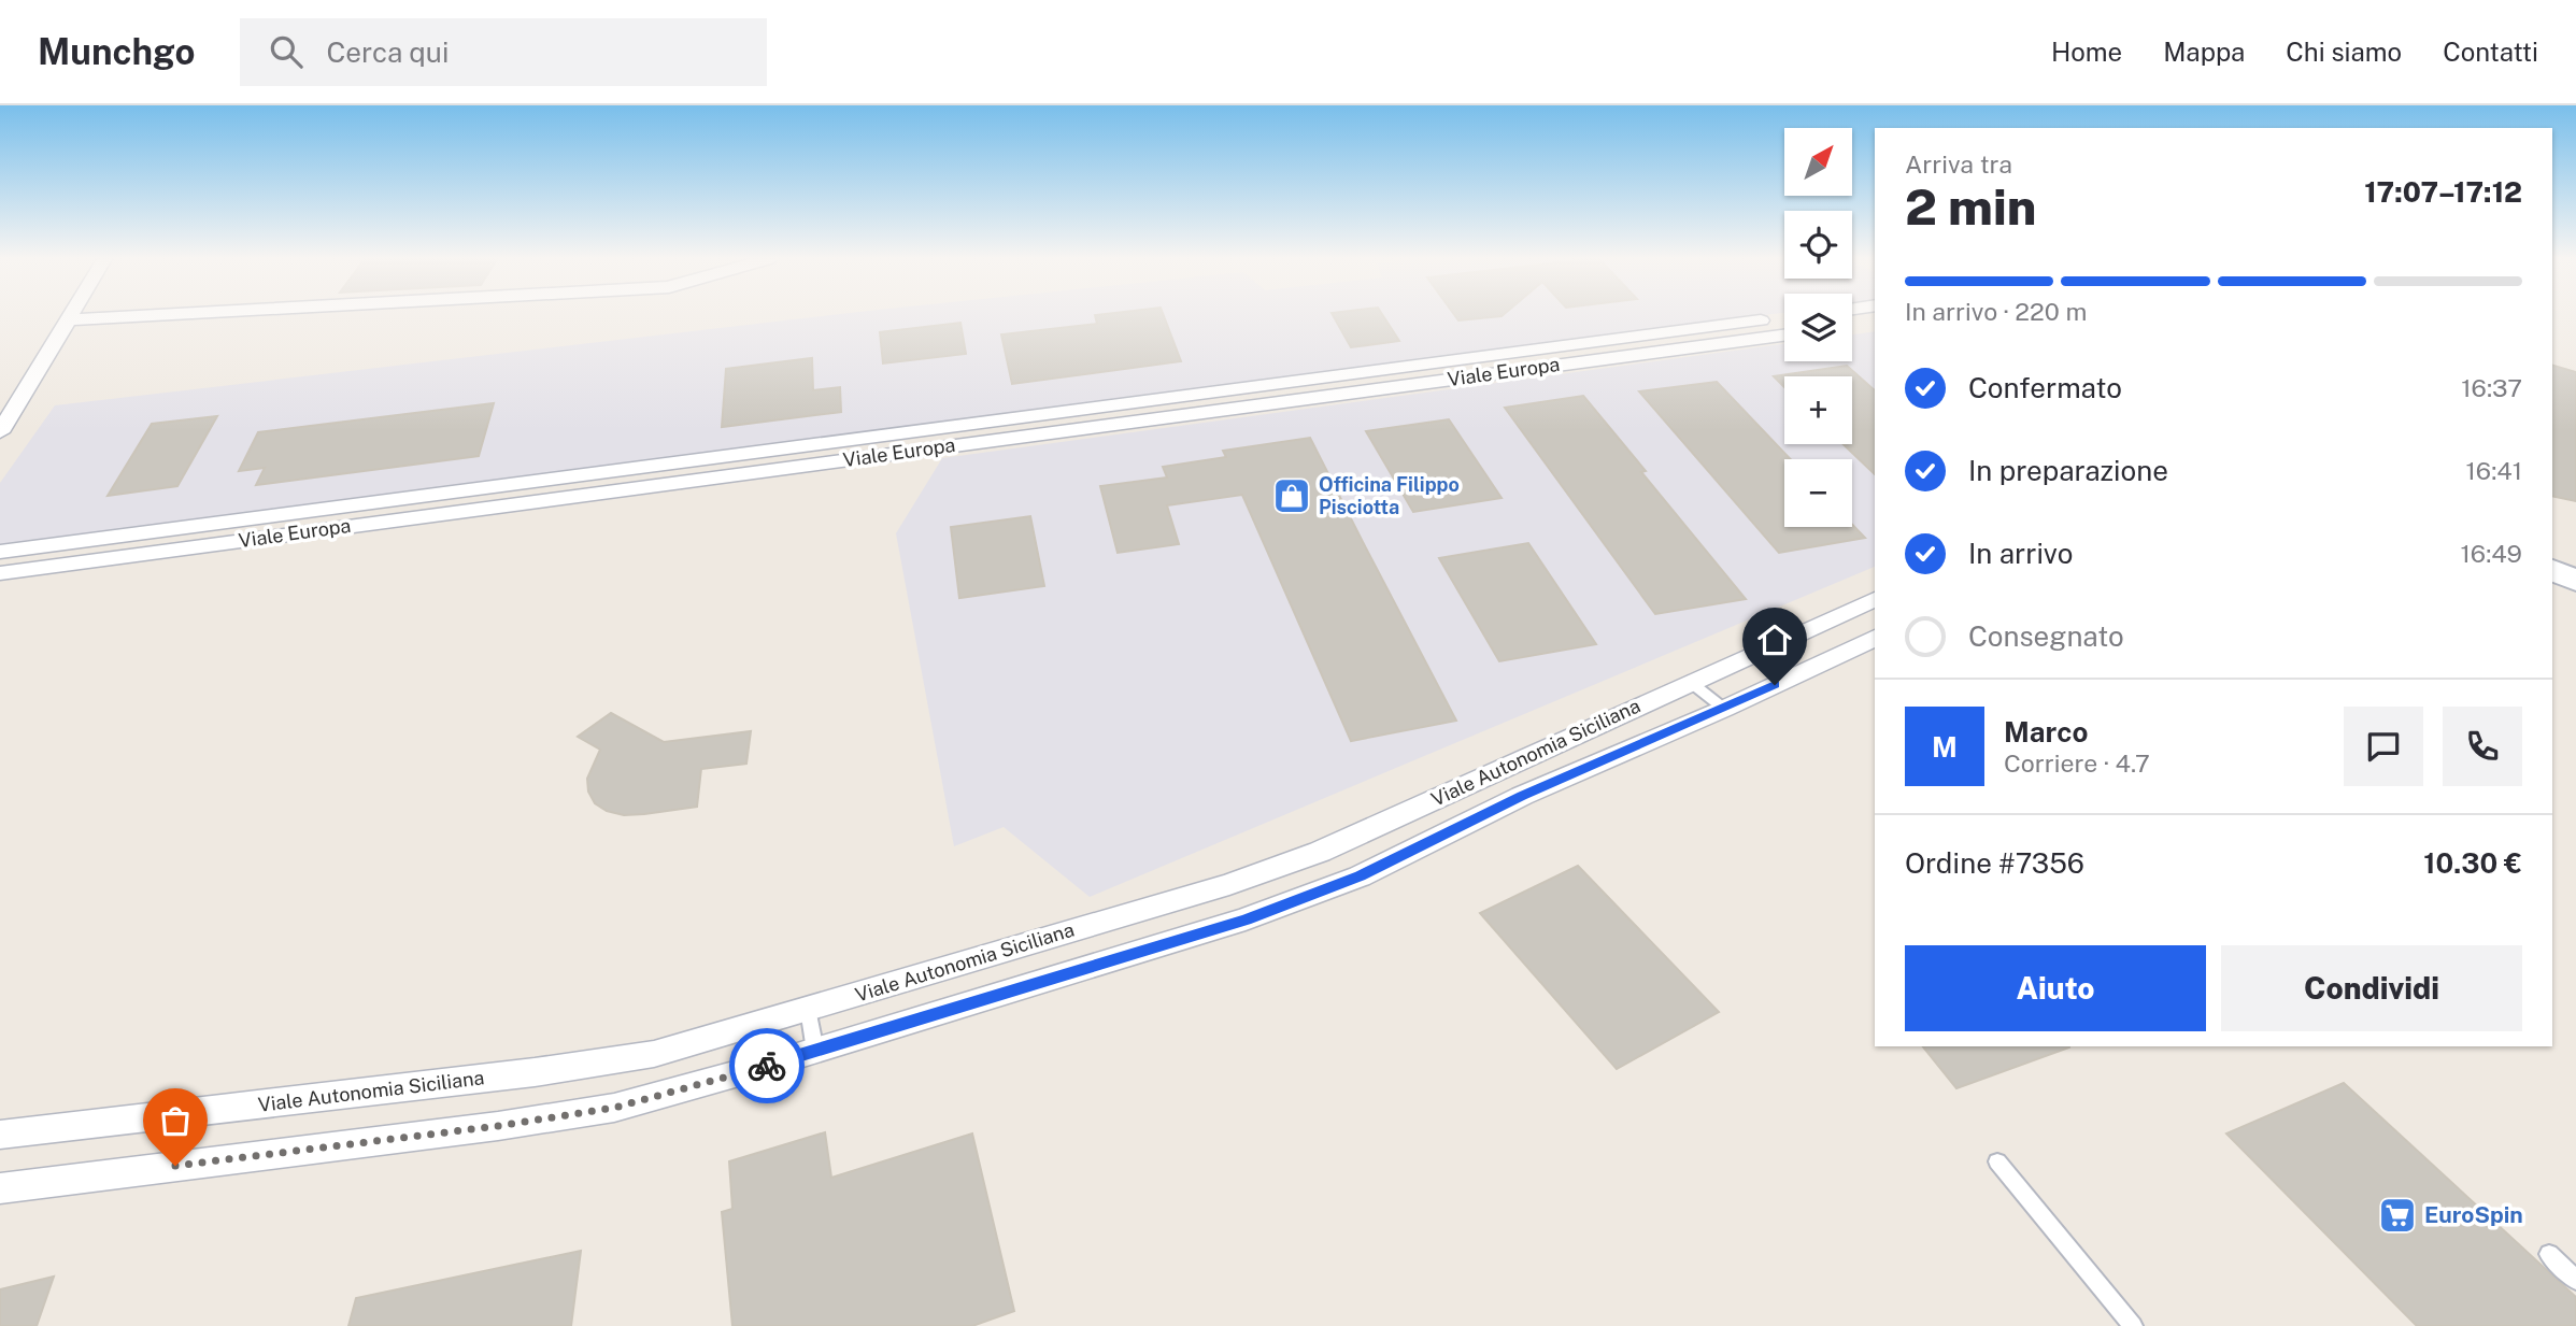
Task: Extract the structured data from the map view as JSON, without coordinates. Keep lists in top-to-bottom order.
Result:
{
  "streets": {
    "street": ["Viale Europa", "Viale Autonomia Siciliana"]
  },
  "places": {
    "shop": ["Officina Filippo Pisciotta"],
    "supermarket": ["EuroSpin"]
  },
  "north": "top right",
  "page": {
    "header": "Munchgo",
    "search": "Cerca qui",
    "nav": [
      "Home",
      "Mappa",
      "Chi siamo",
      "Contatti"
    ],
    "map_buttons": ["+", "−"],
    "heading": ["2 min", "Arriva tra", "17:07–17:12"],
    "panel": [
      "Marco",
      "Corriere · 4.7",
      "Ordine #7356",
      "10.30 €"
    ],
    "bar": "In arrivo · 220 m",
    "list": [
      ["Confermato", "16:37"],
      ["In preparazione", "16:41"],
      ["In arrivo", "16:49"],
      "Consegnato"
    ],
    "round": "M",
    "buttons": ["Aiuto", "Condividi"]
  }
}
